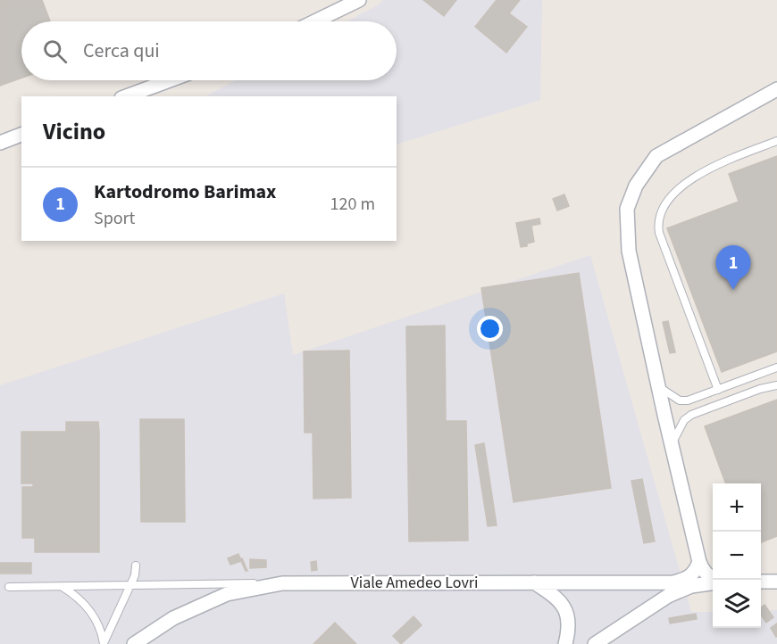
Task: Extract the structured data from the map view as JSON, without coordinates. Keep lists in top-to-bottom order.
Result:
{
  "streets": {
    "street": ["Viale Amedeo Lovri"]
  },
  "page": {
    "search": "Cerca qui",
    "heading": "Vicino",
    "list": [
      {
        "mark": "1",
        "name": "Kartodromo Barimax",
        "note": "Sport",
        "value": "120 m"
      }
    ],
    "pins": "1",
    "map_buttons": ["+", "−"]
  }
}
